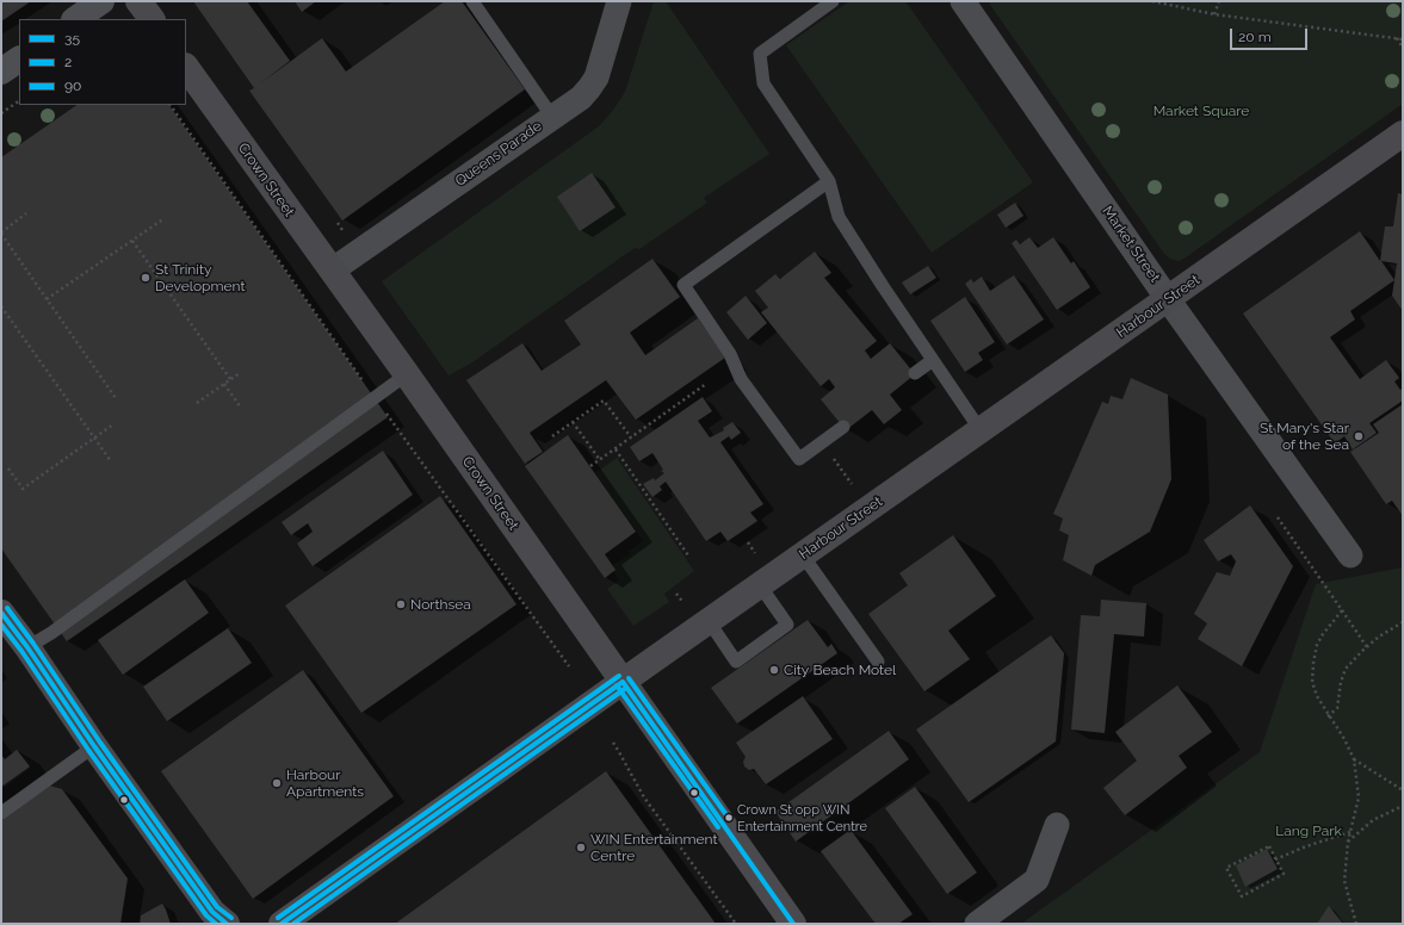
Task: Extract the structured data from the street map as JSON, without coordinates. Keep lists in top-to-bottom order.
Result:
{
  "streets": {
    "street": [
      "Queens Parade",
      "Crown Street",
      "Market Street",
      "Harbour Street"
    ]
  },
  "crossings": [
    ["Queens Parade", "Crown Street"],
    ["Crown Street", "Harbour Street"],
    ["Market Street", "Harbour Street"]
  ],
  "parks": ["Market Square", "Lang Park"],
  "places": [
    "St Trinity Development",
    "St Mary's Star of the Sea",
    "Northsea",
    "City Beach Motel",
    "Harbour Apartments",
    "Crown St opp WIN Entertainment Centre",
    "WIN Entertainment Centre"
  ],
  "lines": ["transit line 90", "transit line 35", "transit line 2"],
  "legend": ["35", "2", "90"],
  "scale_bar": "20 m"
}
